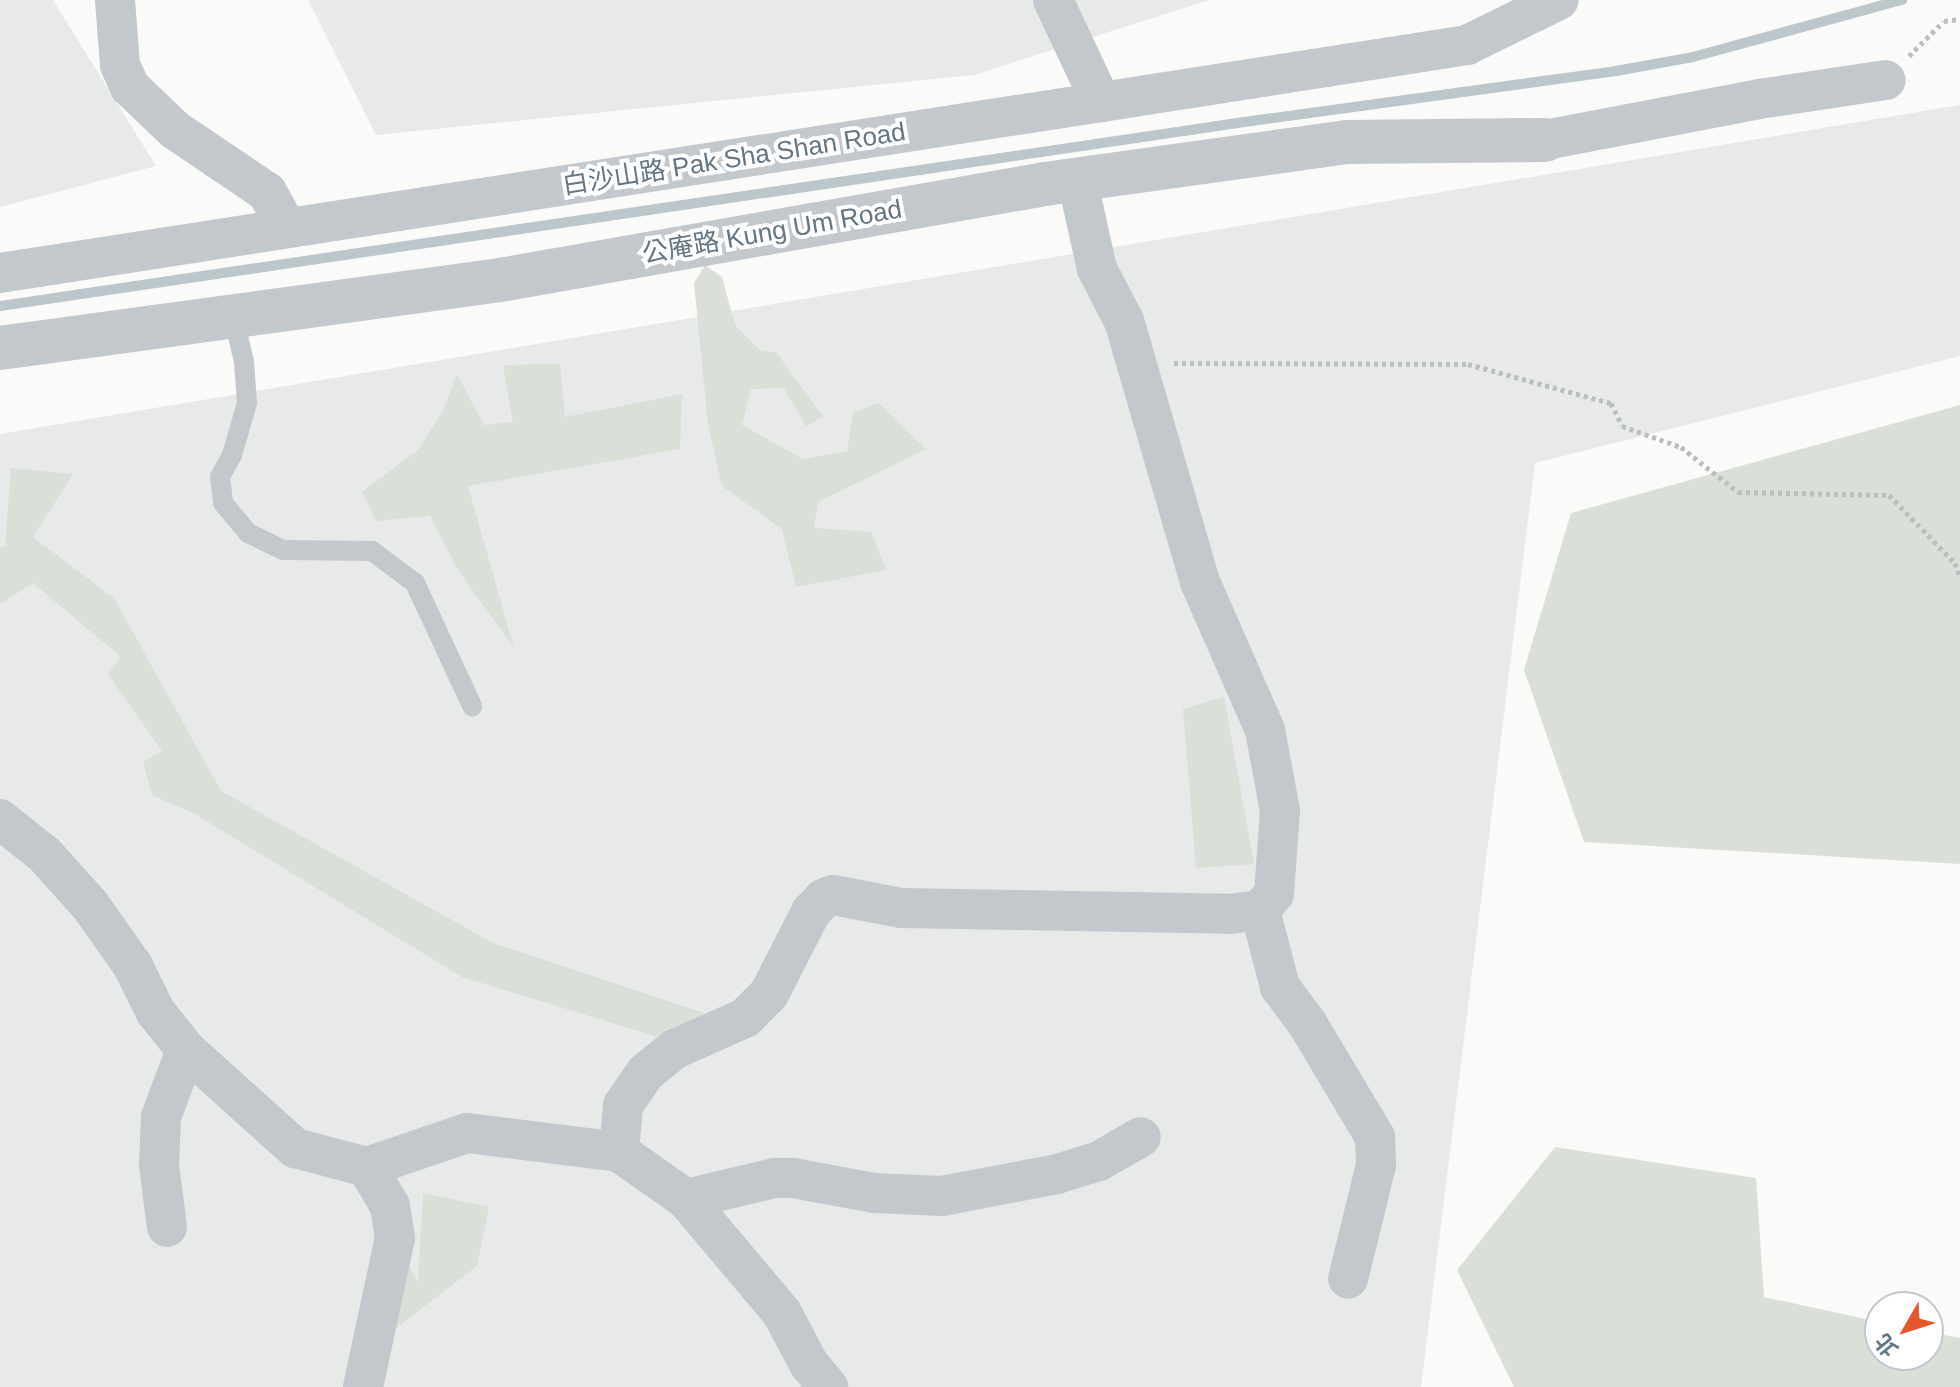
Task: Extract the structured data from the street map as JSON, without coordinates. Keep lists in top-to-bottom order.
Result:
{
  "streets": {
    "street": ["白沙山路 Pak Sha Shan Road", "公庵路 Kung Um Road"]
  },
  "north": "bottom left"
}
